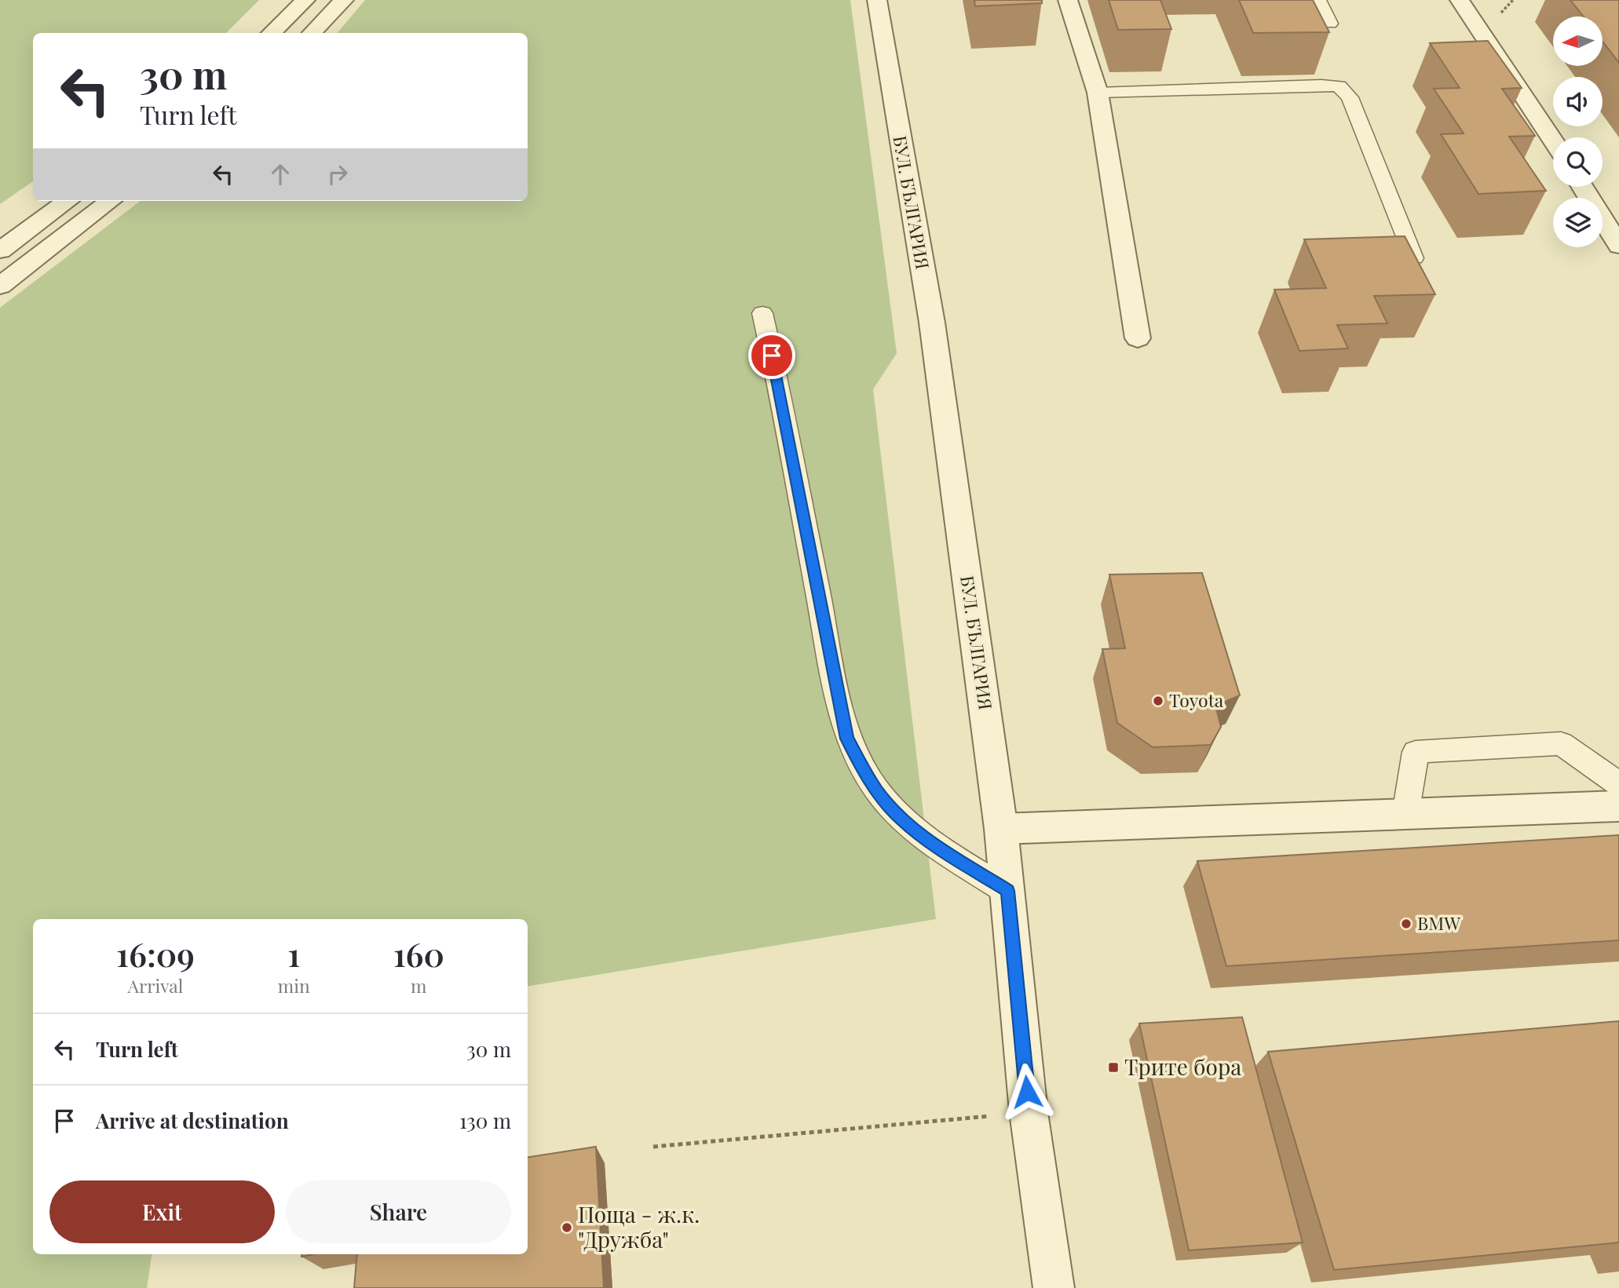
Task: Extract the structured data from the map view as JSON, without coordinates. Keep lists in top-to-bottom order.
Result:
{
  "streets": {
    "street": ["БУЛ. БЪЛГАРИЯ"]
  },
  "places": {
    "other": ["Toyota", "BMW", "Поща - ж.к. \"Дружба\""],
    "transit": ["Трите бора"]
  },
  "north": "left",
  "page": {
    "turn": ["30 m", "Turn left"],
    "eta": [
      "16:09",
      "Arrival",
      "1",
      "min",
      "160",
      "m"
    ],
    "list": [
      {
        "name": "Turn left",
        "value": "30 m"
      },
      {
        "name": "Arrive at destination",
        "value": "130 m"
      }
    ],
    "buttons": ["Exit", "Share"]
  }
}
